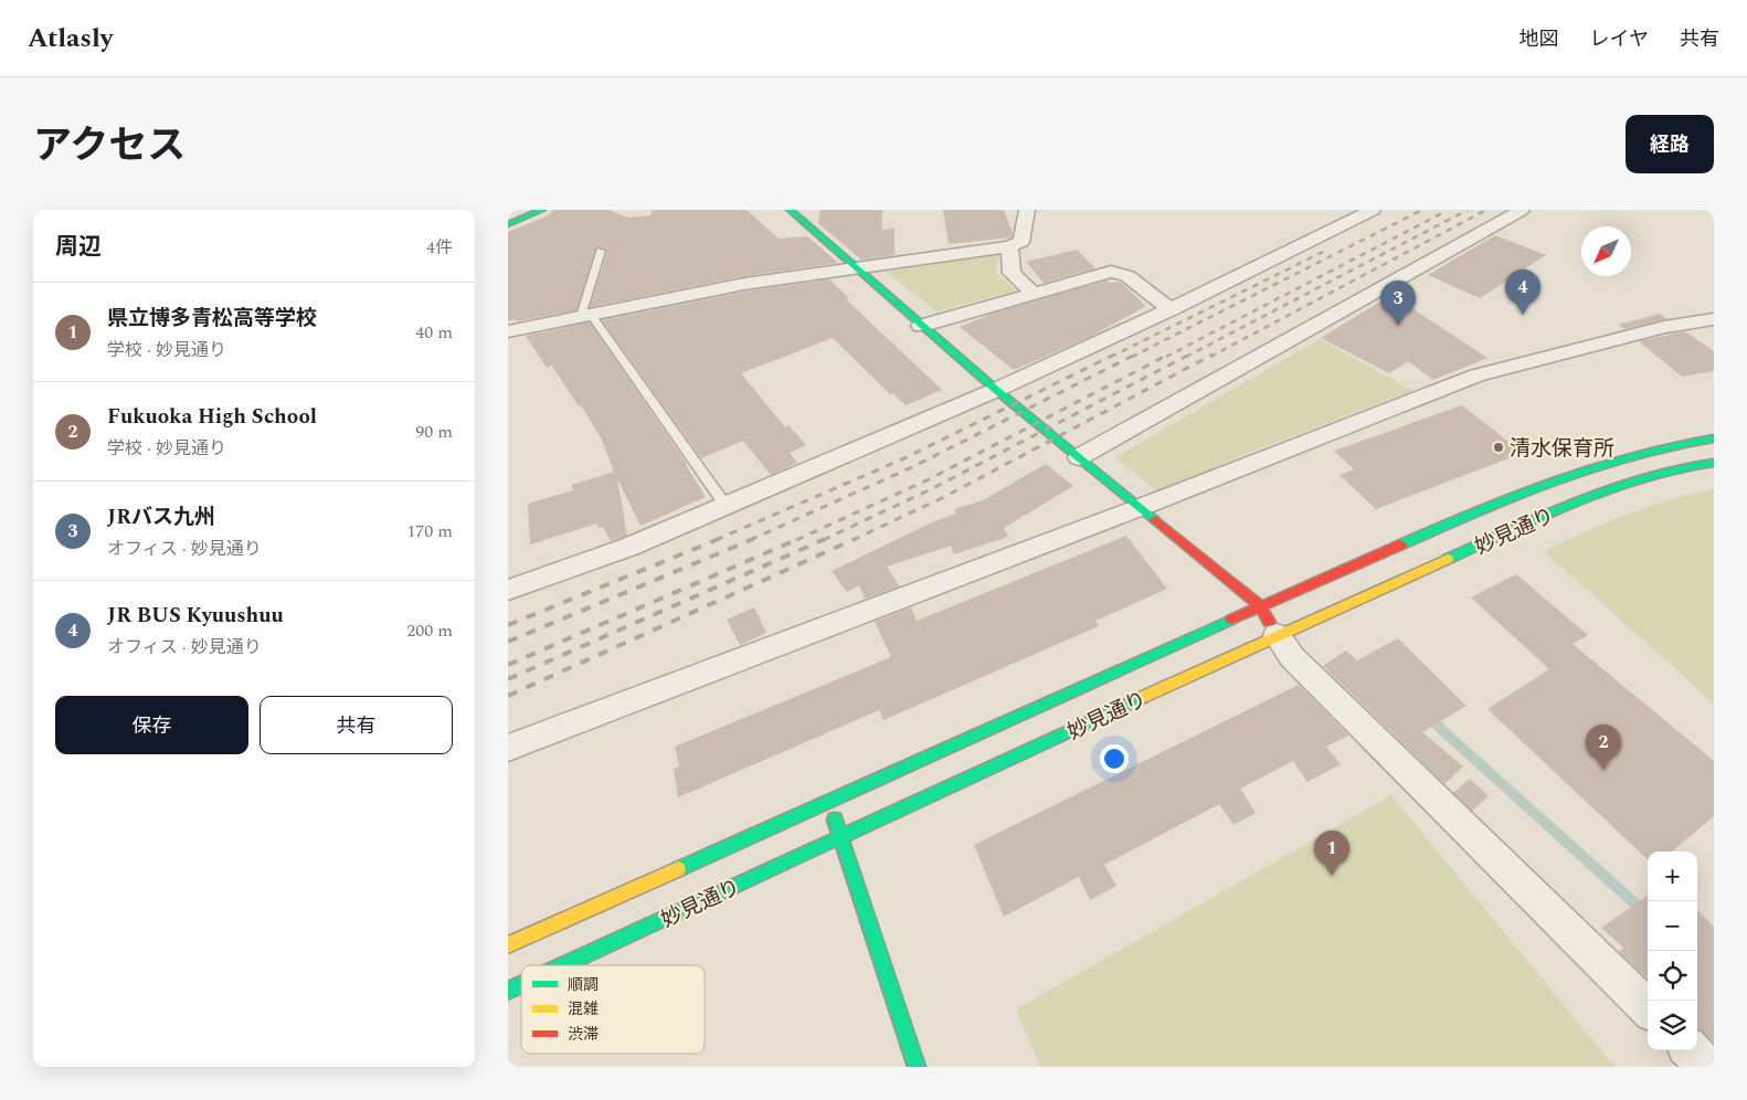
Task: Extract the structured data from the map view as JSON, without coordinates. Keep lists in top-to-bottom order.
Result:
{
  "streets": {
    "main road": ["妙見通り"]
  },
  "places": ["清水保育所"],
  "legend": ["順調", "混雑", "渋滞"],
  "north": "bottom left",
  "page": {
    "header": "Atlasly",
    "nav": ["地図", "レイヤ", "共有"],
    "title": "アクセス",
    "buttons": [
      "経路",
      ["保存", "共有"]
    ],
    "heading": ["周辺", "4件"],
    "pins": [
      "4",
      "3",
      "2",
      "1"
    ],
    "list": [
      {
        "mark": "1",
        "name": "県立博多青松高等学校",
        "note": "学校 · 妙見通り",
        "value": "40 m"
      },
      {
        "mark": "2",
        "name": "Fukuoka High School",
        "note": "学校 · 妙見通り",
        "value": "90 m"
      },
      {
        "mark": "3",
        "name": "JRバス九州",
        "note": "オフィス · 妙見通り",
        "value": "170 m"
      },
      {
        "mark": "4",
        "name": "JR BUS Kyuushuu",
        "note": "オフィス · 妙見通り",
        "value": "200 m"
      }
    ],
    "map_buttons": ["+", "−"]
  }
}
